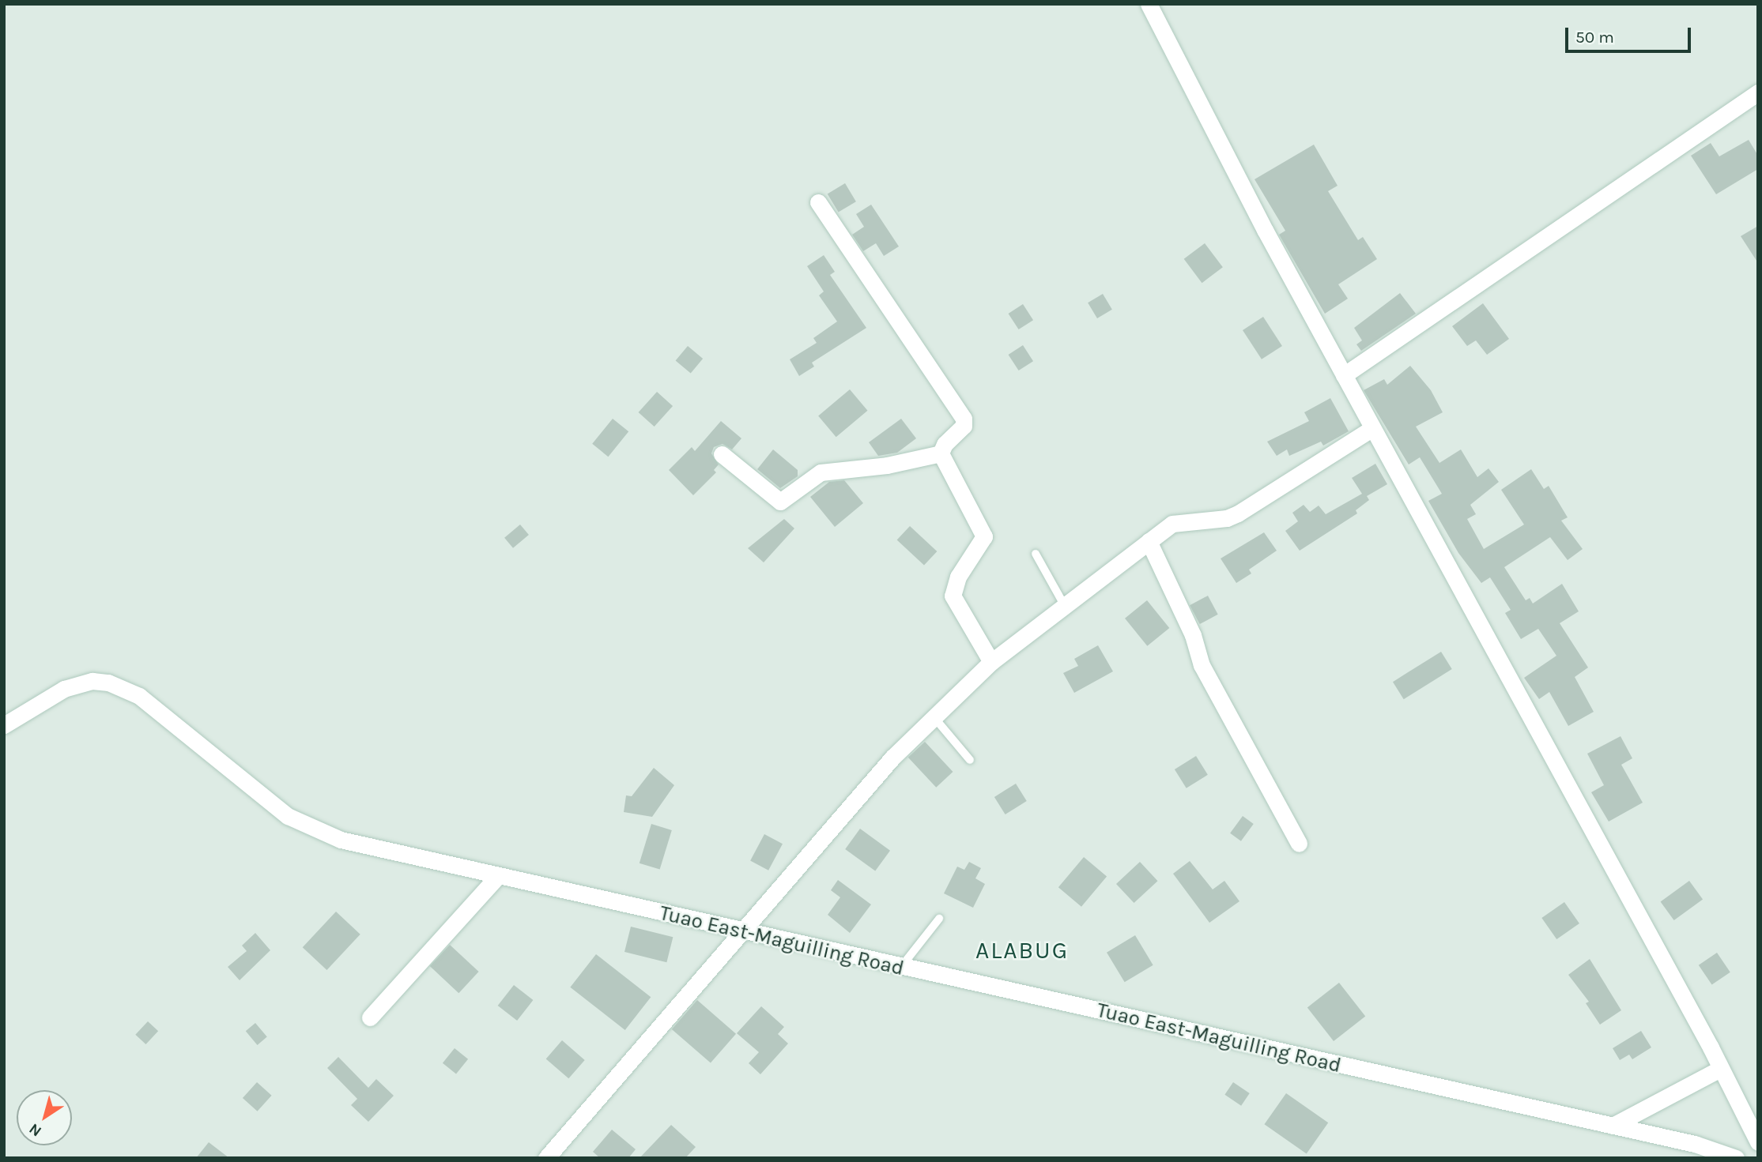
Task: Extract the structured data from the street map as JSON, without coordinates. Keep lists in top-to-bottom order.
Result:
{
  "streets": {
    "street": ["Tuao East-Maguilling Road"]
  },
  "districts": ["ALABUG"],
  "scale_bar": "50 m",
  "north": "bottom left"
}
